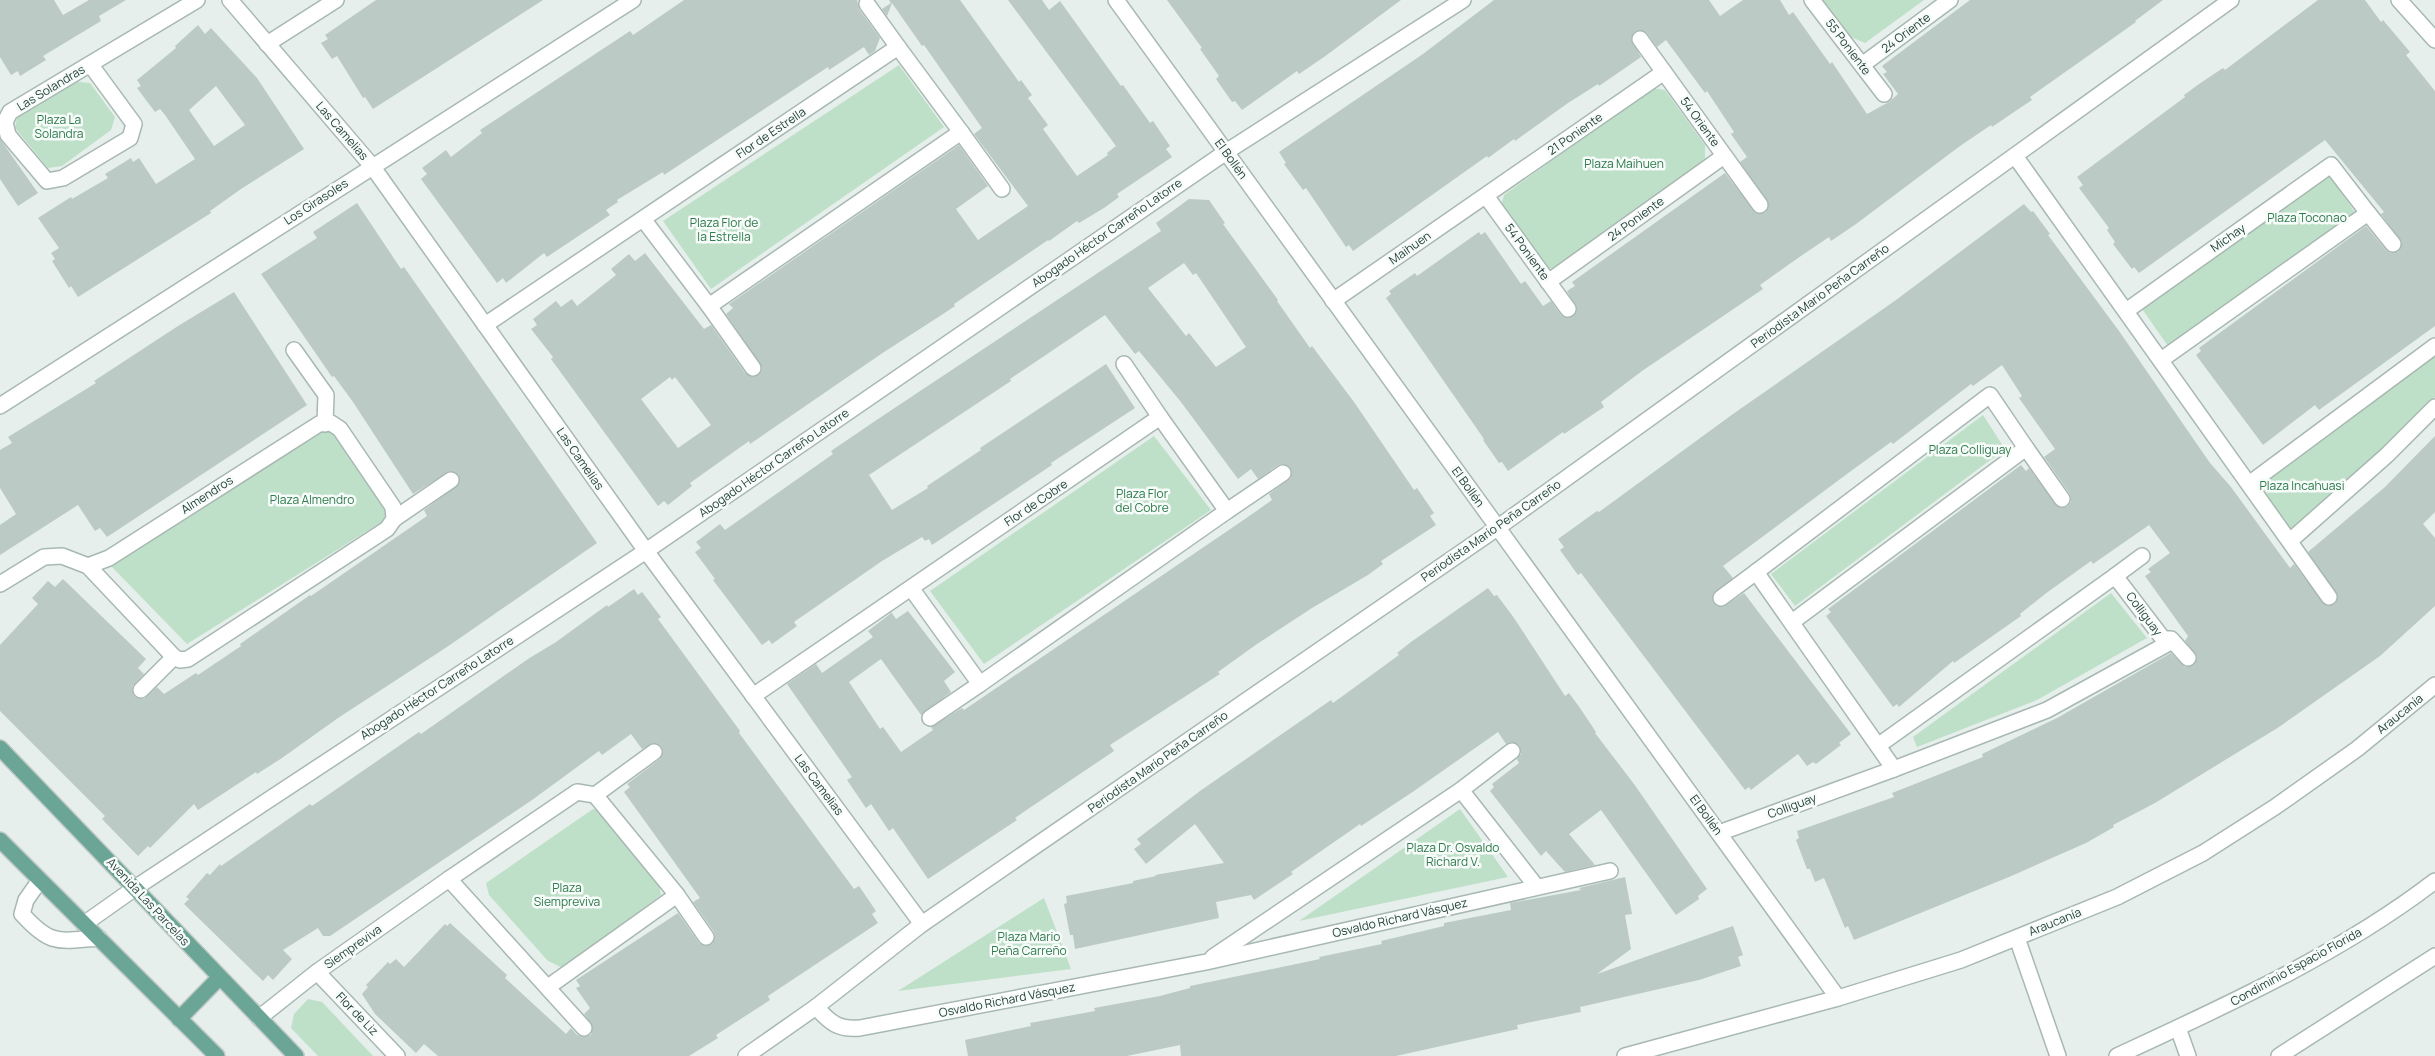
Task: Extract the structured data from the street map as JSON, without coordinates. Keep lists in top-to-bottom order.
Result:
{
  "streets": {
    "main road": ["Avenida Las Parcelas"],
    "street": [
      "24 Oriente",
      "55 Poniente",
      "Las Solandras",
      "54 Oriente",
      "Las Camelias",
      "Flor de Estrella",
      "21 Poniente",
      "El Bollén",
      "Los Girasoles",
      "24 Poniente",
      "Abogado Héctor Carreño Latorre",
      "Michay",
      "Maihuen",
      "54 Poniente",
      "Periodista Mario Peña Carreño",
      "Almendros",
      "Flor de Cobre",
      "Colliguay",
      "Araucanía",
      "Osvaldo Richard Vásquez",
      "Siempreviva",
      "Condiminio Espacio Florida",
      "Flor de Liz"
    ]
  },
  "crossings": [
    ["24 Oriente", "55 Poniente"],
    ["54 Oriente", "21 Poniente"],
    ["54 Oriente", "24 Poniente"],
    ["Las Camelias", "Flor de Estrella"],
    ["Las Camelias", "Los Girasoles"],
    ["Las Camelias", "Abogado Héctor Carreño Latorre"],
    ["Las Camelias", "Periodista Mario Peña Carreño"],
    ["Las Camelias", "Flor de Cobre"],
    ["21 Poniente", "Maihuen"],
    ["21 Poniente", "54 Poniente"],
    ["El Bollén", "Abogado Héctor Carreño Latorre"],
    ["El Bollén", "Maihuen"],
    ["El Bollén", "Periodista Mario Peña Carreño"],
    ["El Bollén", "Colliguay"],
    ["El Bollén", "Araucanía"],
    ["24 Poniente", "54 Poniente"],
    ["Abogado Héctor Carreño Latorre", "Avenida Las Parcelas"],
    ["Maihuen", "54 Poniente"],
    ["Periodista Mario Peña Carreño", "Osvaldo Richard Vásquez"],
    ["Avenida Las Parcelas", "Siempreviva"],
    ["Siempreviva", "Flor de Liz"]
  ],
  "parks": [
    "Plaza La Solandra",
    "Plaza Maihuen",
    "Plaza Toconao",
    "Plaza Flor de la Estrella",
    "Plaza Colliguay",
    "Plaza Incahuasi",
    "Plaza Flor del Cobre",
    "Plaza Almendro",
    "Plaza Dr. Osvaldo Richard V.",
    "Plaza Siempreviva",
    "Plaza Mario Peña Carreño"
  ]
}
